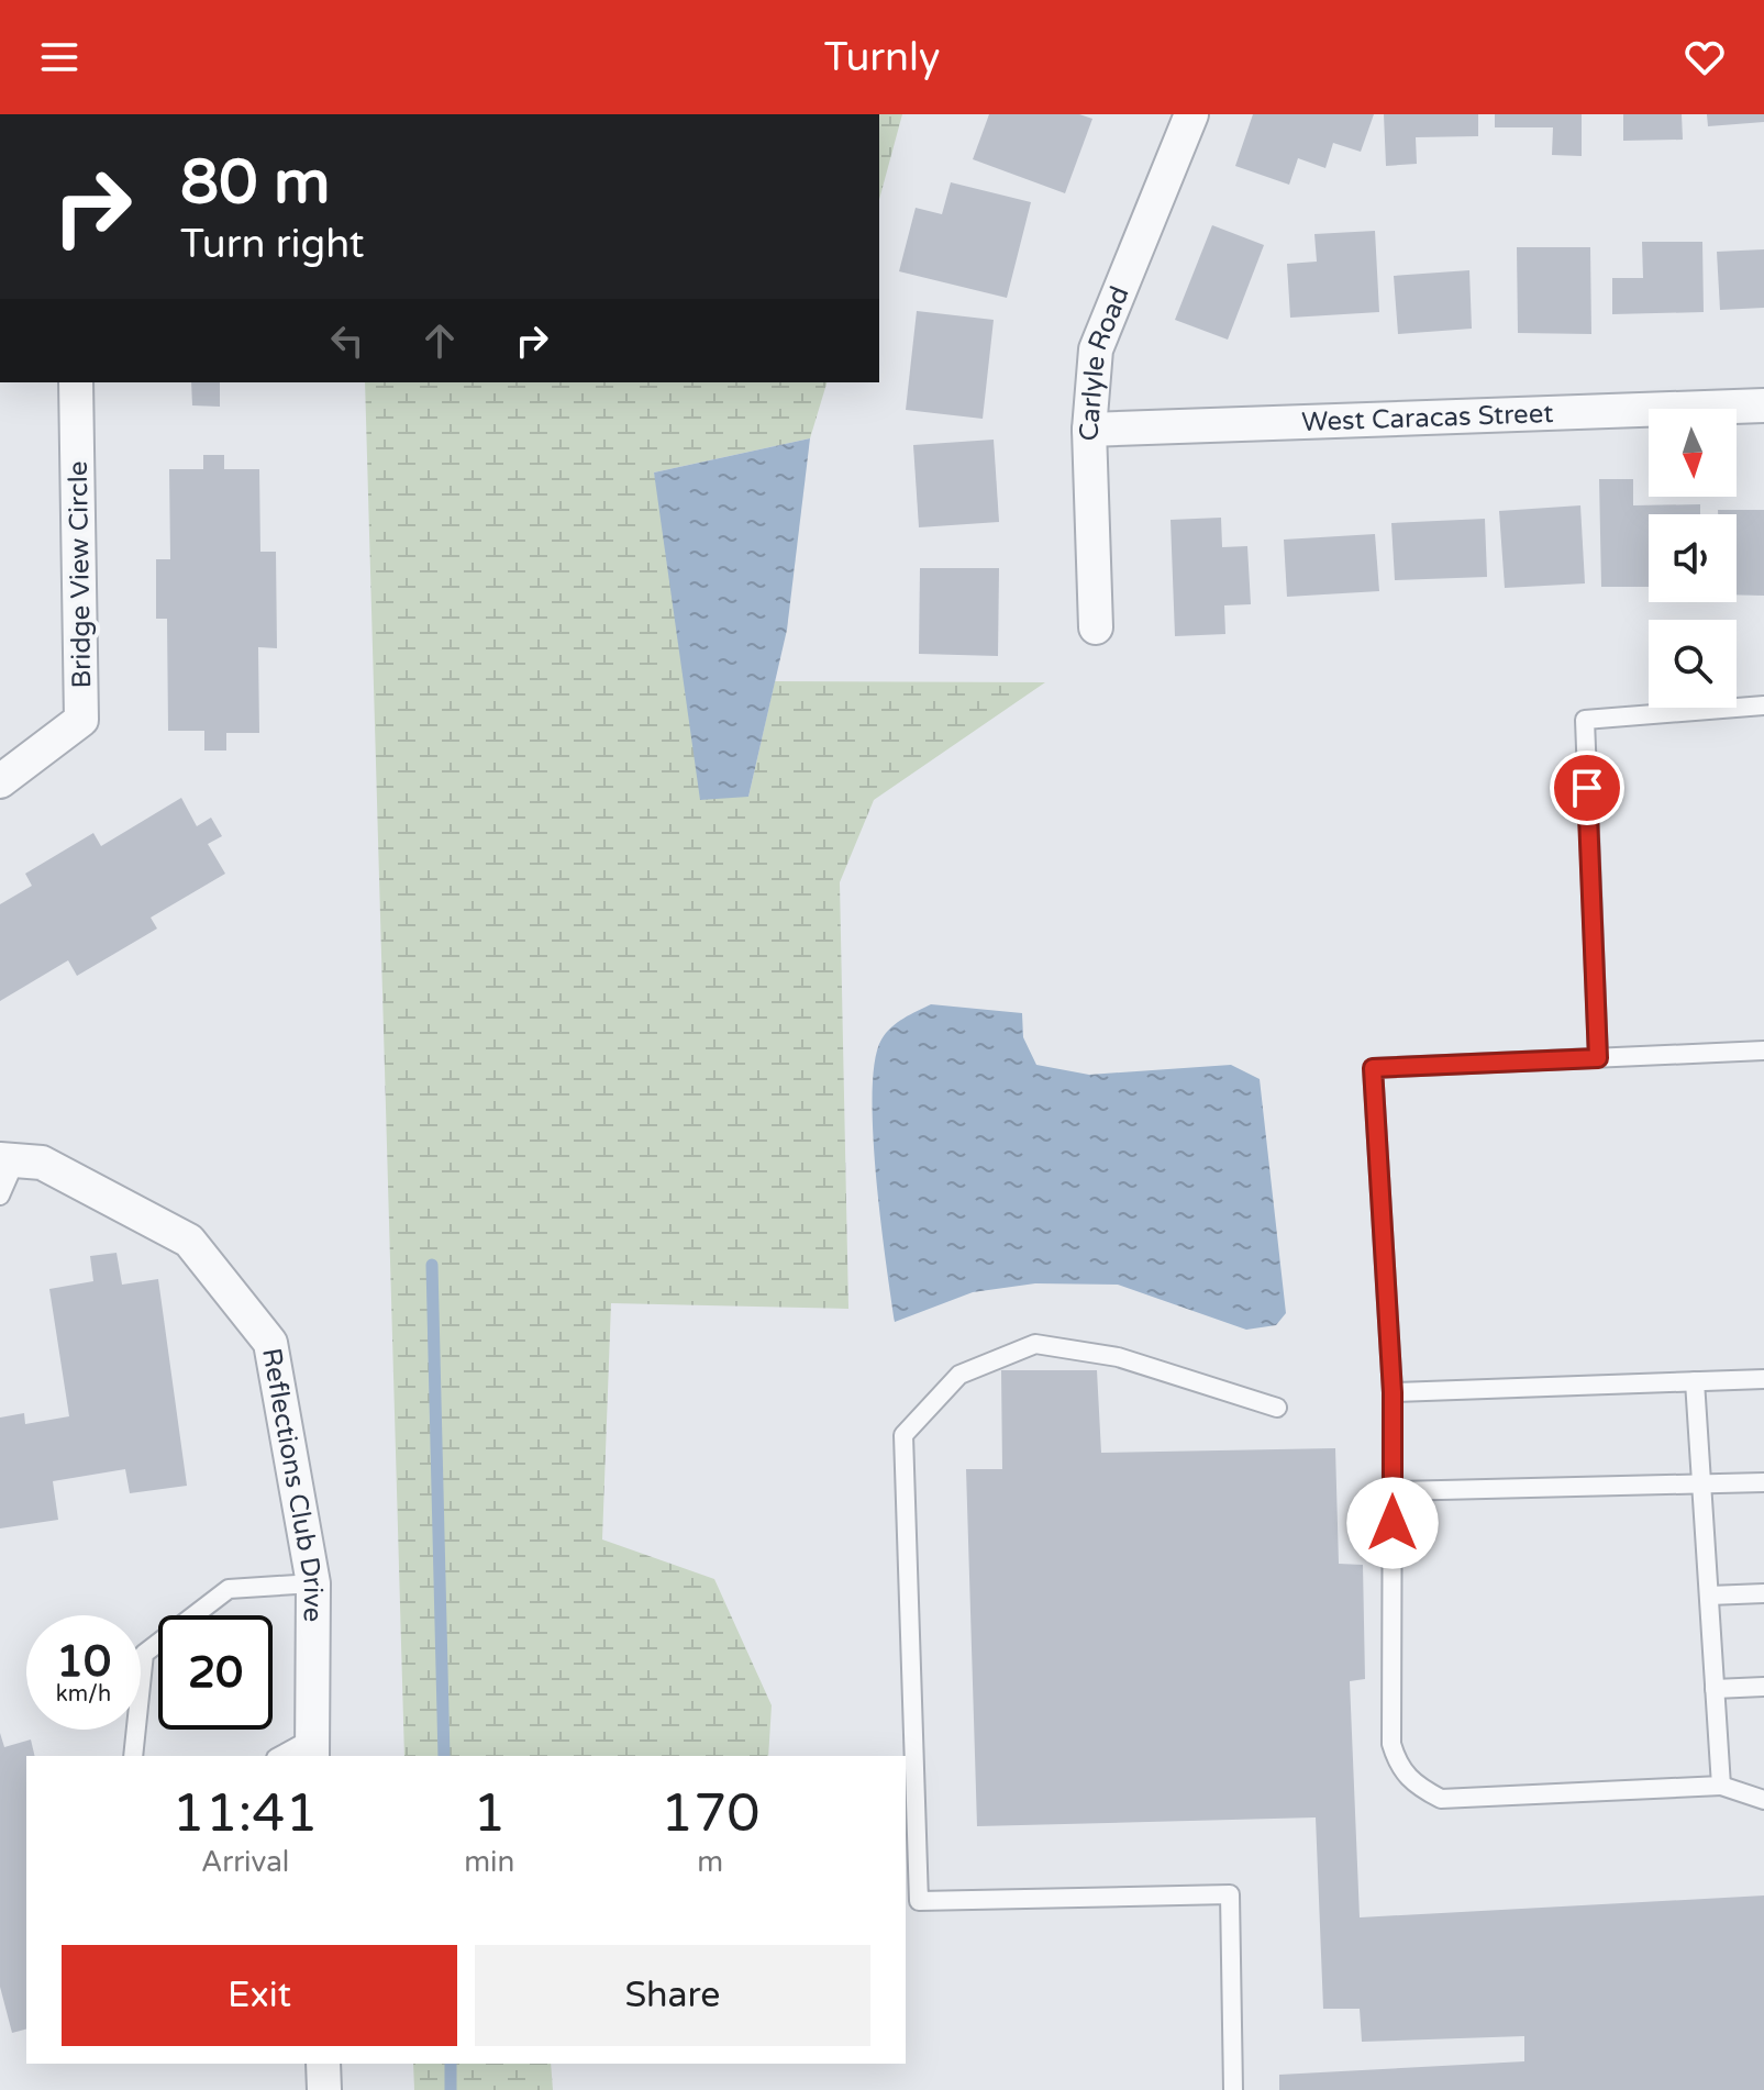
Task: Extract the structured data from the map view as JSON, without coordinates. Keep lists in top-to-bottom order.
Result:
{
  "streets": {
    "street": [
      "Carlyle Road",
      "West Caracas Street",
      "Bridge View Circle",
      "Reflections Club Drive"
    ]
  },
  "crossings": [
    ["Carlyle Road", "West Caracas Street"]
  ],
  "north": "bottom",
  "page": {
    "header": "Turnly",
    "turn": ["80 m", "Turn right"],
    "speed": "10 km/h",
    "limit": "20",
    "eta": [
      "11:41",
      "Arrival",
      "1",
      "min",
      "170",
      "m"
    ],
    "buttons": ["Exit", "Share"]
  }
}
